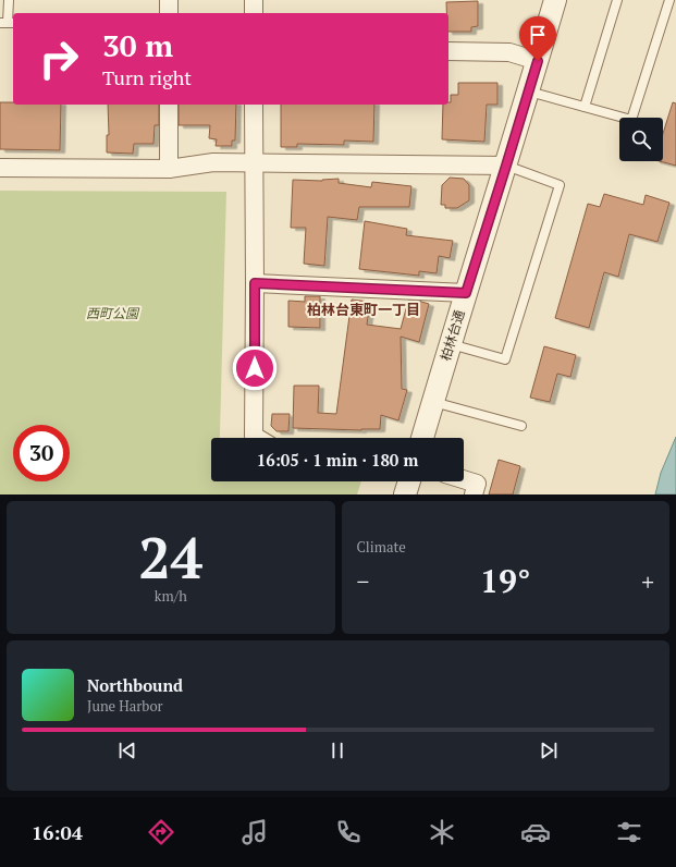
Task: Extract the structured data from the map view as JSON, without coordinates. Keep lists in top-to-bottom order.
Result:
{
  "streets": {
    "street": ["柏林台通"]
  },
  "districts": ["柏林台東町一丁目"],
  "parks": ["西町公園"],
  "page": {
    "turn": ["30 m", "Turn right"],
    "limit": "30",
    "trip": "16:05 · 1 min · 180 m",
    "tile": [
      ["24", "km/h"],
      "Climate"
    ],
    "heat": ["−", "19°", "+"],
    "song": ["Northbound", "June Harbor"],
    "tabs": "16:04"
  }
}
